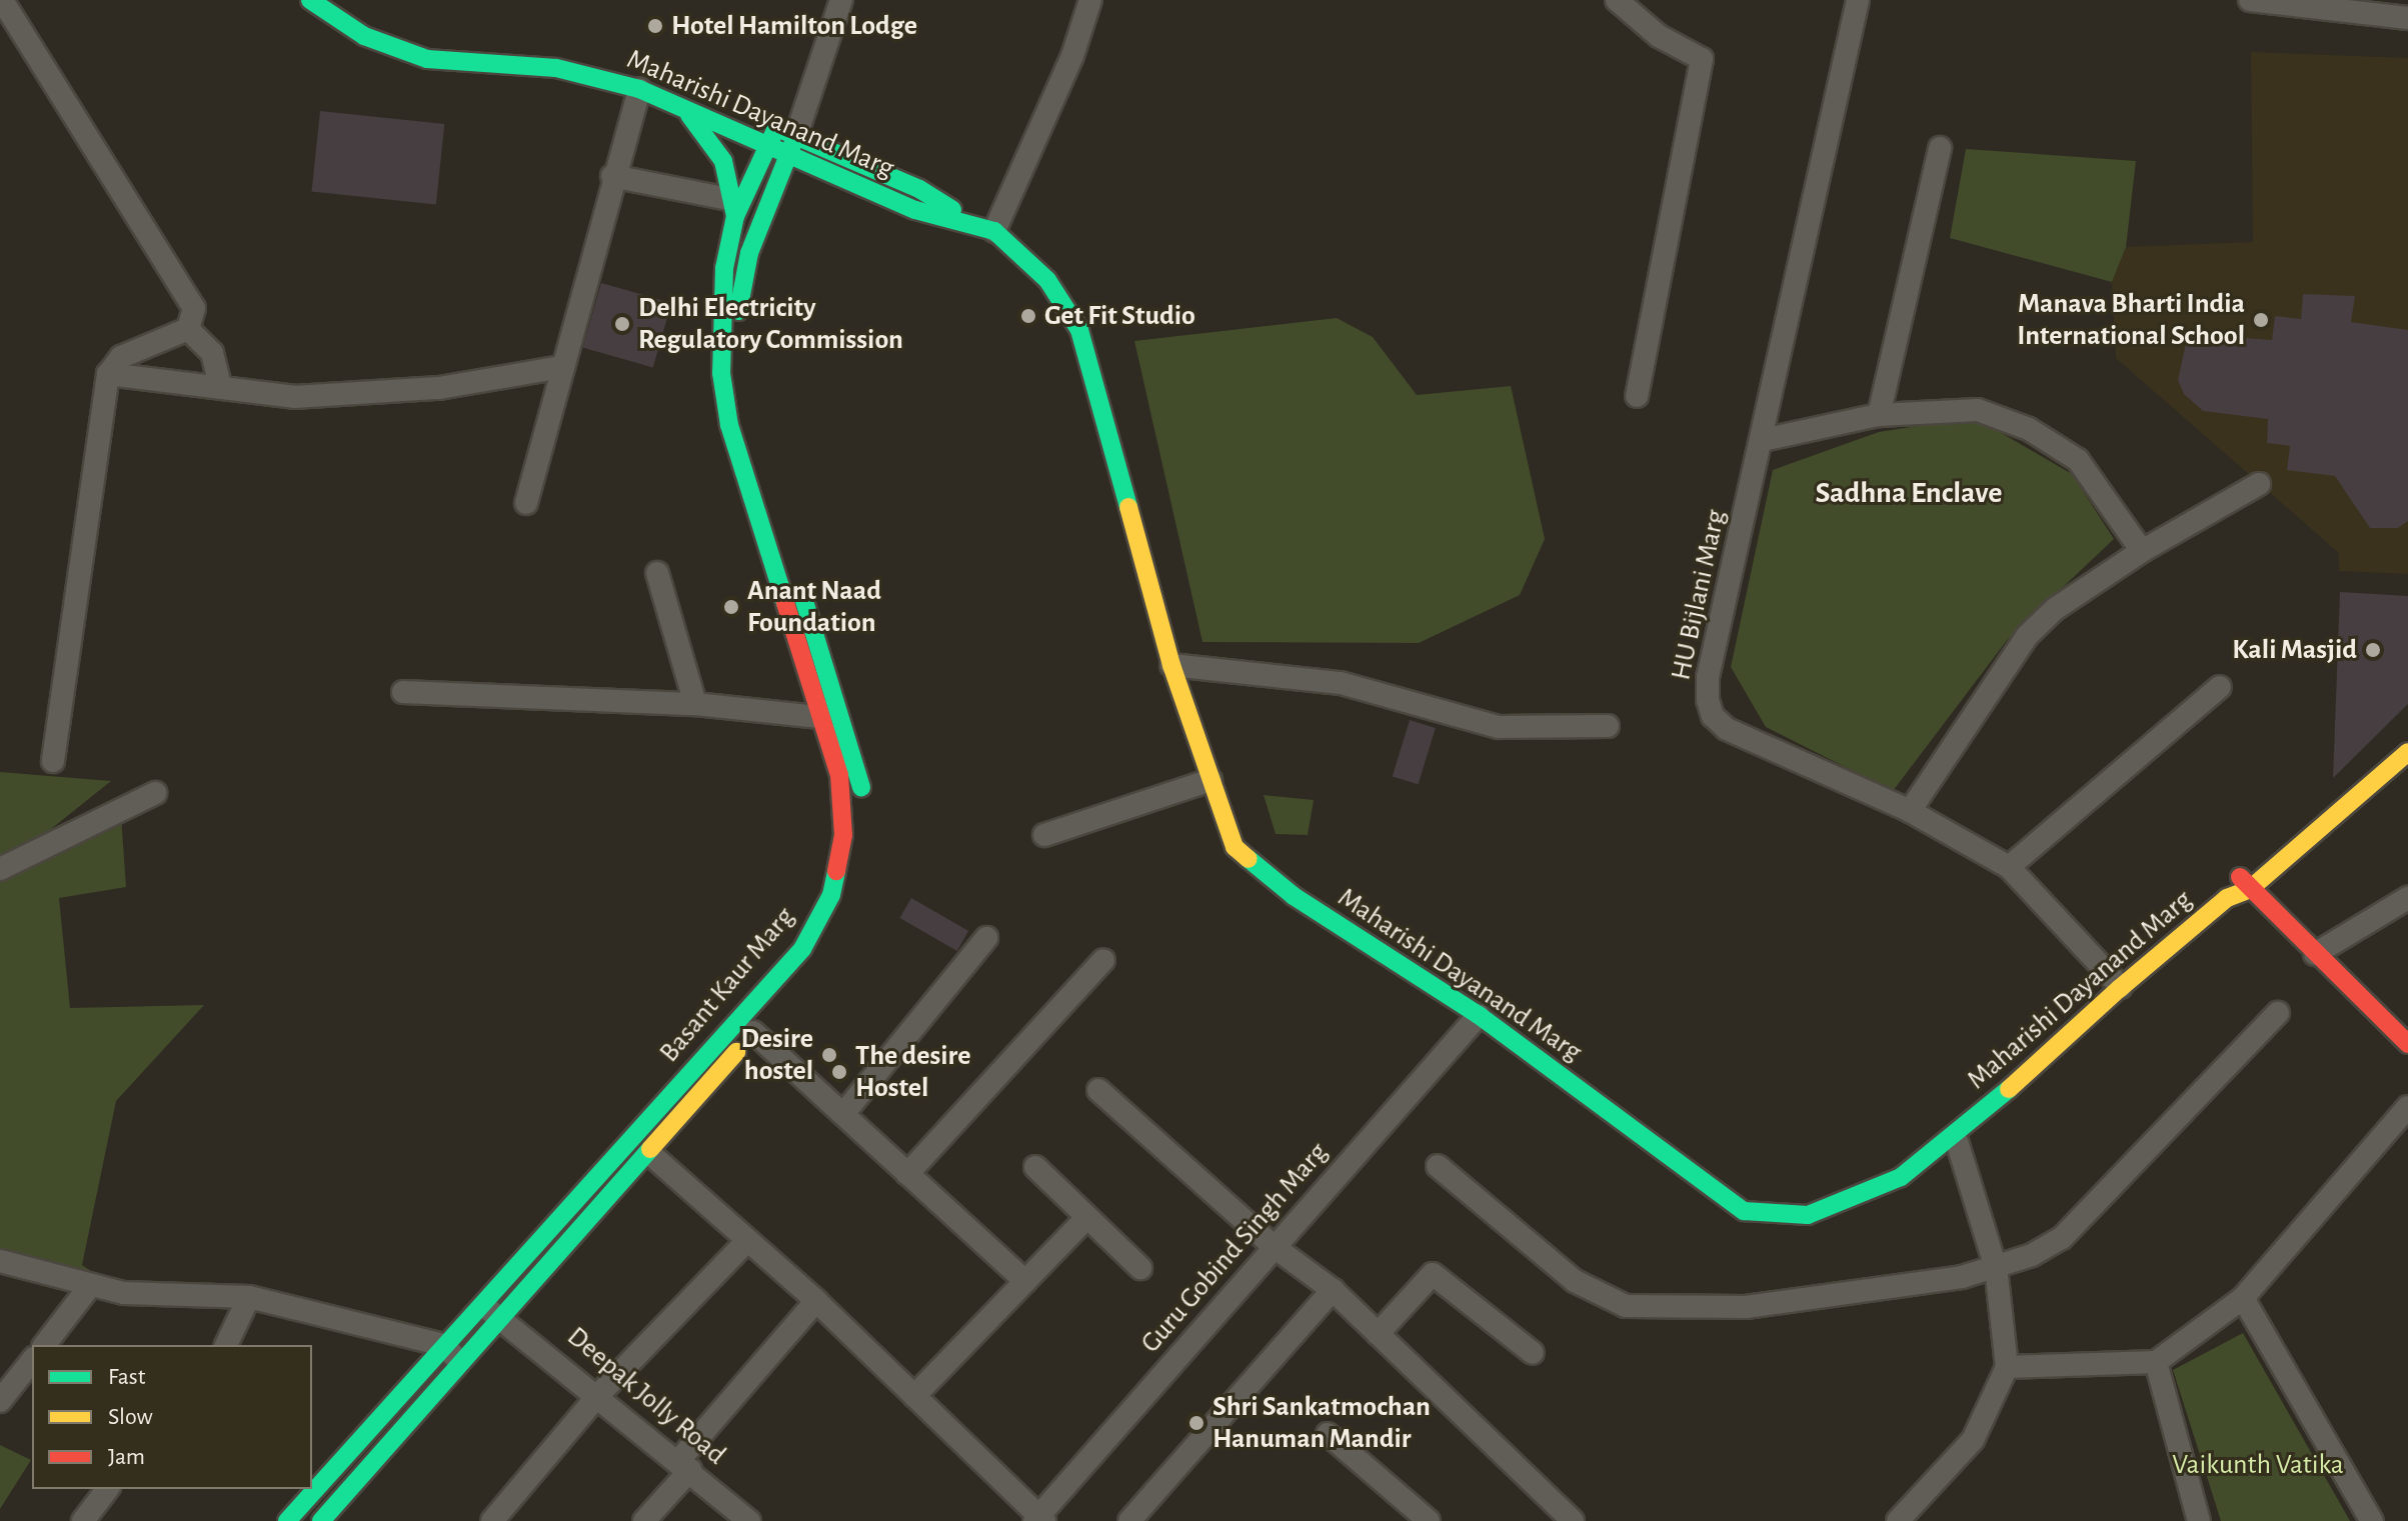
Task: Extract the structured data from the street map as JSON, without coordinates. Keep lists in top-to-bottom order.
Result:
{
  "streets": {
    "main road": ["Maharishi Dayanand Marg", "Basant Kaur Marg"],
    "street": ["HU Bijlani Marg", "Guru Gobind Singh Marg", "Deepak Jolly Road"]
  },
  "crossings": [
    ["Maharishi Dayanand Marg", "HU Bijlani Marg"],
    ["Maharishi Dayanand Marg", "Basant Kaur Marg"],
    ["Maharishi Dayanand Marg", "Guru Gobind Singh Marg"],
    ["Basant Kaur Marg", "Deepak Jolly Road"]
  ],
  "districts": ["Sadhna Enclave"],
  "parks": ["Vaikunth Vatika"],
  "places": [
    "Hotel Hamilton Lodge",
    "Get Fit Studio",
    "Manava Bharti India International School",
    "Delhi Electricity Regulatory Commission",
    "Anant Naad Foundation",
    "Kali Masjid",
    "Desire hostel",
    "The desire Hostel",
    "Shri Sankatmochan Hanuman Mandir"
  ],
  "legend": ["Fast", "Slow", "Jam"]
}
